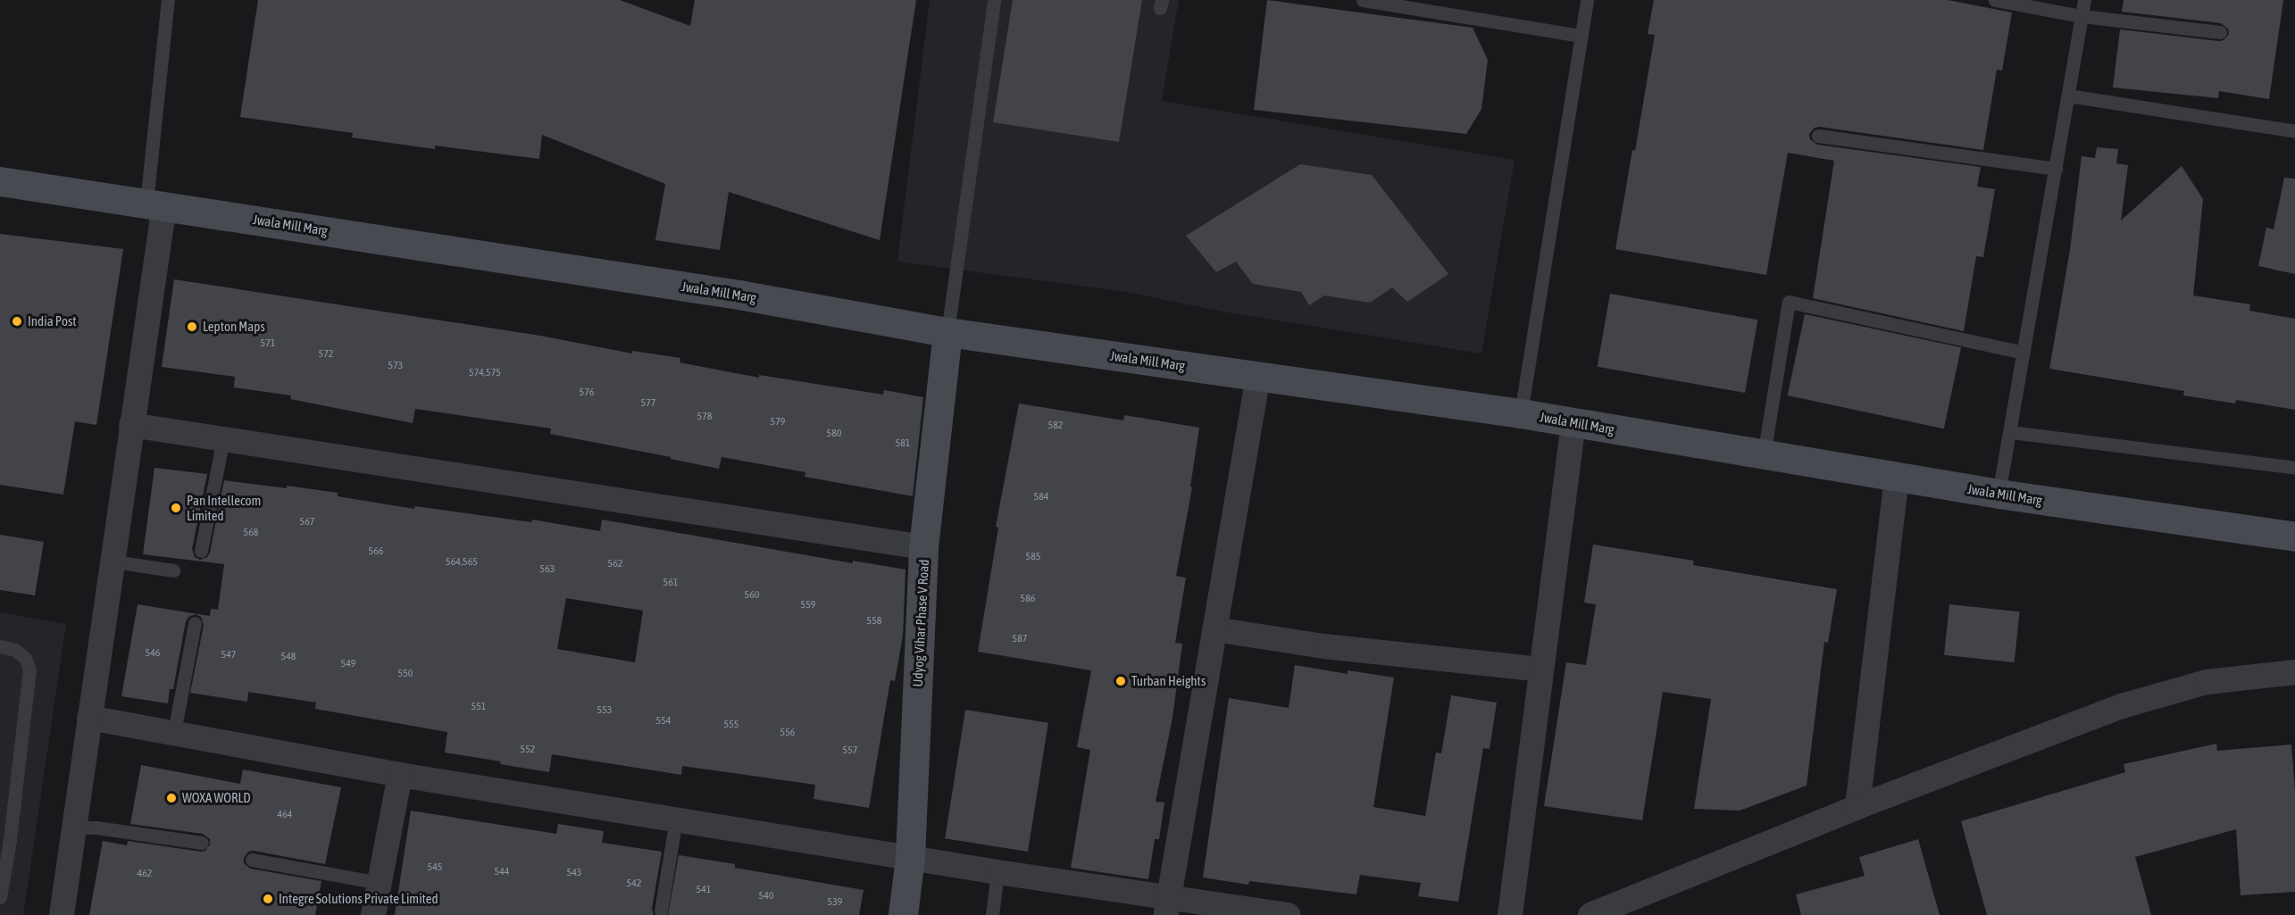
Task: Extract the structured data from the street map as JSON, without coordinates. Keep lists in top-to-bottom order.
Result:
{
  "streets": {
    "street": ["Jwala Mill Marg", "Udyog Vihar Phase V Road"]
  },
  "crossings": [
    ["Jwala Mill Marg", "Udyog Vihar Phase V Road"]
  ],
  "places": [
    "India Post",
    "Lepton Maps",
    "Pan Intellecom Limited",
    "Turban Heights",
    "WOXA WORLD",
    "Integre Solutions Private Limited"
  ],
  "house_numbers": [
    "571",
    "572",
    "573",
    "574,575",
    "576",
    "577",
    "578",
    "579",
    "582",
    "580",
    "581",
    "584",
    "567",
    "568",
    "566",
    "585",
    "564,565",
    "562",
    "563",
    "561",
    "560",
    "586",
    "559",
    "558",
    "587",
    "546",
    "547",
    "548",
    "549",
    "550",
    "551",
    "553",
    "554",
    "555",
    "556",
    "552",
    "557",
    "464",
    "545",
    "544",
    "543",
    "462",
    "542",
    "541",
    "540",
    "539"
  ]
}
